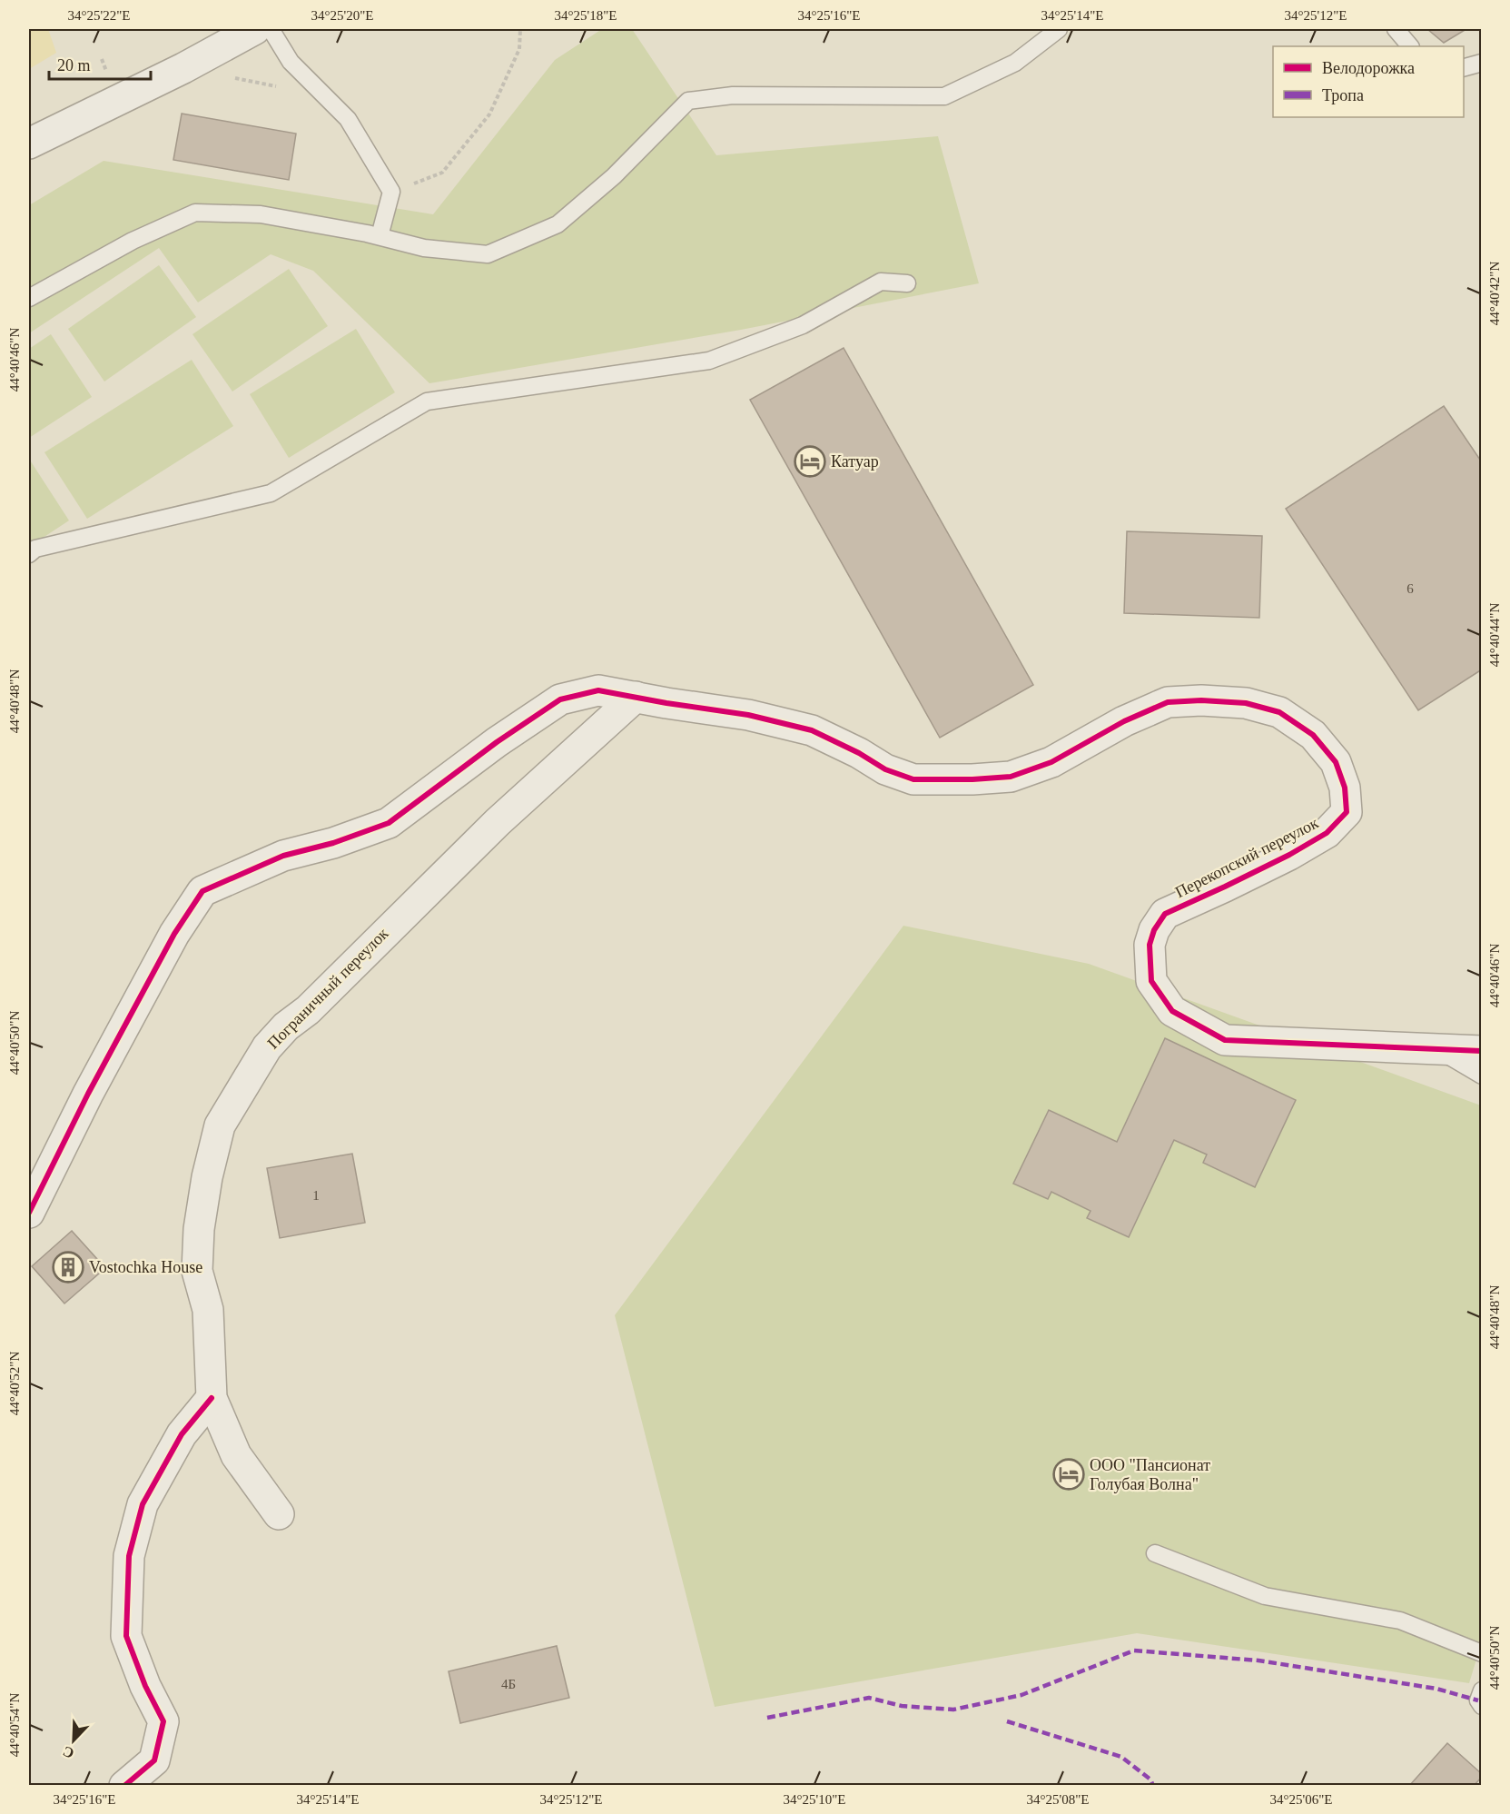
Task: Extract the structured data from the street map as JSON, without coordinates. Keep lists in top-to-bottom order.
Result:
{
  "streets": {
    "street": ["Перекопский переулок", "Пограничный переулок"]
  },
  "crossings": [
    ["Перекопский переулок", "Пограничный переулок"]
  ],
  "places": {
    "hotel": ["Катуар", "ООО \"Пансионат Голубая Волна\""],
    "building": ["Vostochka House"]
  },
  "house_numbers": ["6", "1", "4Б"],
  "legend": ["Велодорожка", "Тропа"],
  "scale_bar": "20 m",
  "north": "bottom left",
  "coordinates": [
    "34°25'22\"E",
    "34°25'20\"E",
    "34°25'18\"E",
    "34°25'16\"E",
    "34°25'14\"E",
    "34°25'12\"E",
    "44°40'42\"N",
    "44°40'46\"N",
    "44°40'44\"N",
    "44°40'48\"N",
    "44°40'50\"N",
    "44°40'52\"N",
    "44°40'54\"N",
    "34°25'10\"E",
    "34°25'08\"E",
    "34°25'06\"E"
  ]
}
